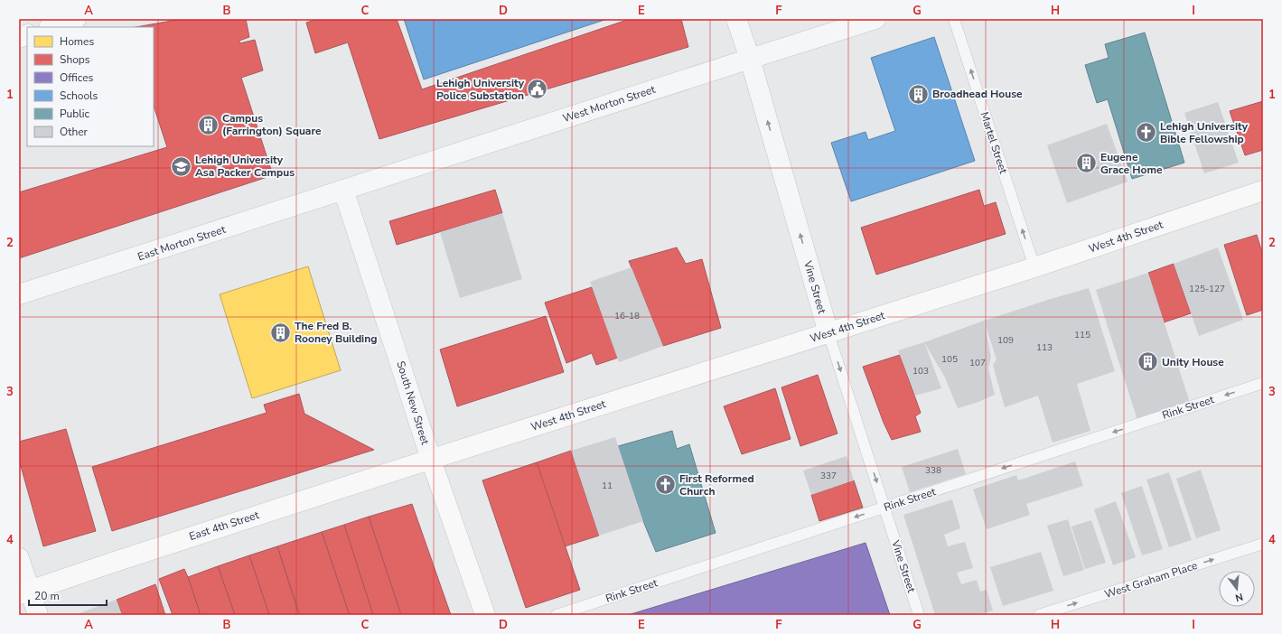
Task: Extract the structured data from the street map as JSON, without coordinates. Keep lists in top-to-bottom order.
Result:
{
  "streets": {
    "main road": ["West 4th Street", "South New Street", "East 4th Street"],
    "street": ["West Morton Street", "East Morton Street", "Vine Street"],
    "lane": ["Martel Street", "Rink Street", "West Graham Place"]
  },
  "crossings": [
    ["West Morton Street", "East Morton Street"],
    ["West Morton Street", "Vine Street"],
    ["West Morton Street", "South New Street"],
    ["Martel Street", "West 4th Street"],
    ["West 4th Street", "Vine Street"],
    ["West 4th Street", "South New Street"],
    ["West 4th Street", "East 4th Street"],
    ["East Morton Street", "South New Street"],
    ["Vine Street", "Rink Street"],
    ["South New Street", "East 4th Street"]
  ],
  "one_way": ["Martel Street", "Rink Street", "West Graham Place"],
  "places": {
    "public building": ["Lehigh University Police Substation"],
    "building": [
      "Broadhead House",
      "Campus (Farrington) Square",
      "Eugene Grace Home",
      "The Fred B. Rooney Building",
      "Unity House"
    ],
    "church": ["Lehigh University Bible Fellowship", "First Reformed Church"],
    "school or university": ["Lehigh University Asa Packer Campus"]
  },
  "house_numbers": [
    "125-127",
    "16-18",
    "115",
    "109",
    "113",
    "105",
    "107",
    "103",
    "338",
    "337",
    "11"
  ],
  "legend": [
    "Homes",
    "Shops",
    "Offices",
    "Schools",
    "Public",
    "Other"
  ],
  "scale_bar": "20 m",
  "north": "bottom",
  "grid": {
    "columns": [
      "A",
      "B",
      "C",
      "D",
      "E",
      "F",
      "G",
      "H",
      "I"
    ],
    "rows": [
      "1",
      "2",
      "3",
      "4"
    ]
  }
}
